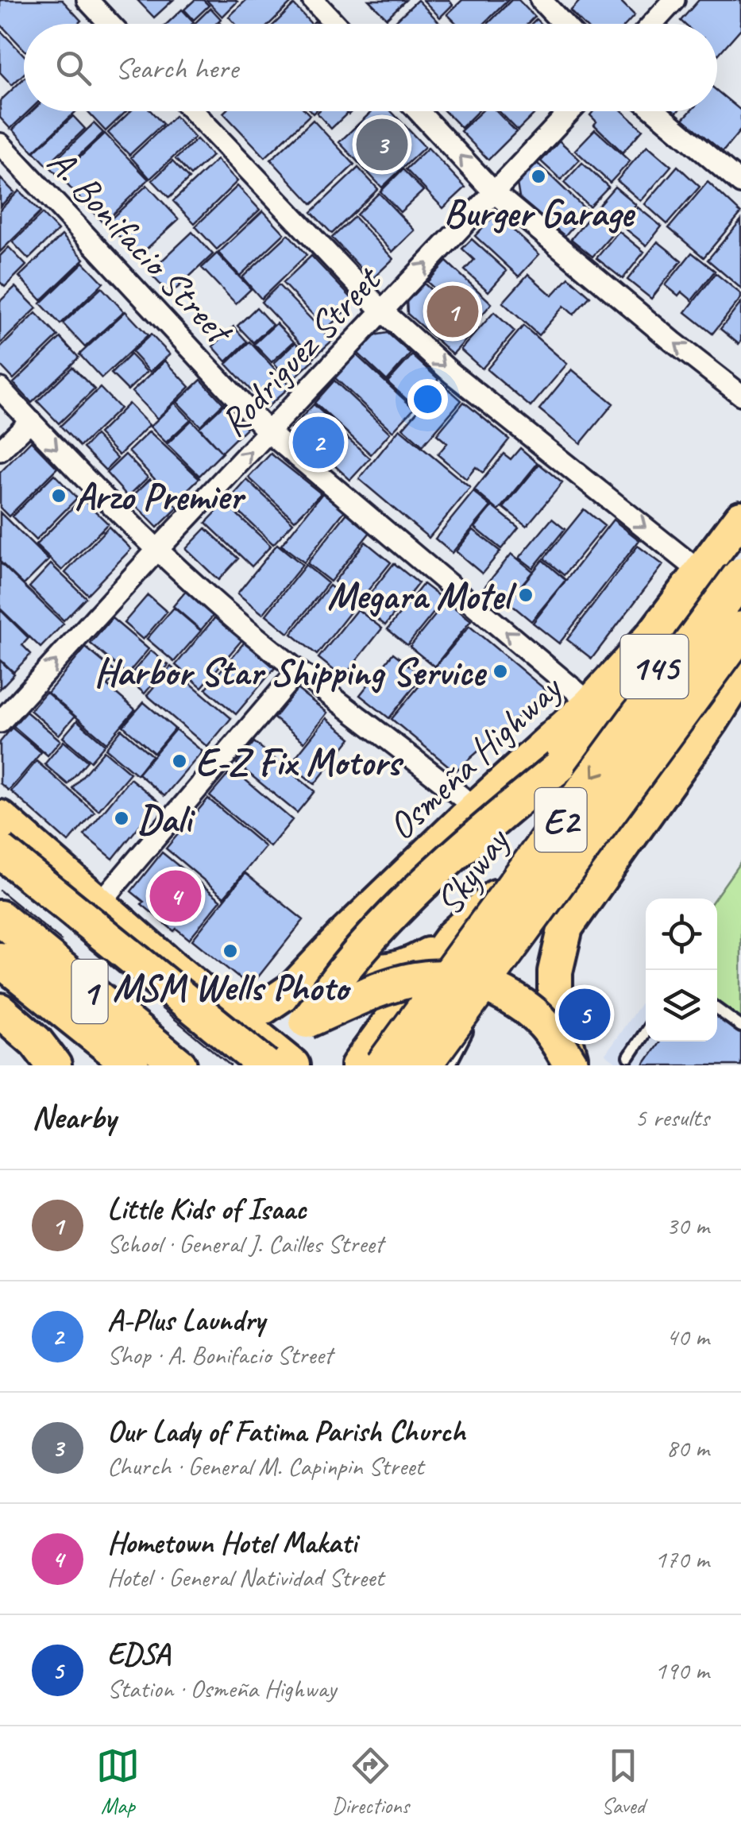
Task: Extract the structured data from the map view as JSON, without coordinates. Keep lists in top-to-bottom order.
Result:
{
  "streets": {
    "highway": ["E2", "Skyway", "1"],
    "main road": ["145", "Osmeña Highway"],
    "street": ["A. Bonifacio Street", "Rodriguez Street"]
  },
  "crossings": [
    ["A. Bonifacio Street", "Rodriguez Street"],
    ["A. Bonifacio Street", "Osmeña Highway"],
    ["Osmeña Highway", "1"]
  ],
  "one_way": ["Rodriguez Street"],
  "places": [
    "Burger Garage",
    "Arzo Premier",
    "Megara Motel",
    "Harbor Star Shipping Service",
    "E-Z Fix Motors",
    "Dali",
    "MSM Wells Photo"
  ],
  "page": {
    "search": "Search here",
    "pins": [
      "3",
      "1",
      "2",
      "4",
      "5"
    ],
    "heading": ["Nearby", "5 results"],
    "list": [
      {
        "mark": "1",
        "name": "Little Kids of Isaac",
        "note": "School · General J. Cailles Street",
        "value": "30 m"
      },
      {
        "mark": "2",
        "name": "A-Plus Laundry",
        "note": "Shop · A. Bonifacio Street",
        "value": "40 m"
      },
      {
        "mark": "3",
        "name": "Our Lady of Fatima Parish Church",
        "note": "Church · General M. Capinpin Street",
        "value": "80 m"
      },
      {
        "mark": "4",
        "name": "Hometown Hotel Makati",
        "note": "Hotel · General Natividad Street",
        "value": "170 m"
      },
      {
        "mark": "5",
        "name": "EDSA",
        "note": "Station · Osmeña Highway",
        "value": "190 m"
      }
    ],
    "nav": ["Map", "Directions", "Saved"]
  }
}
